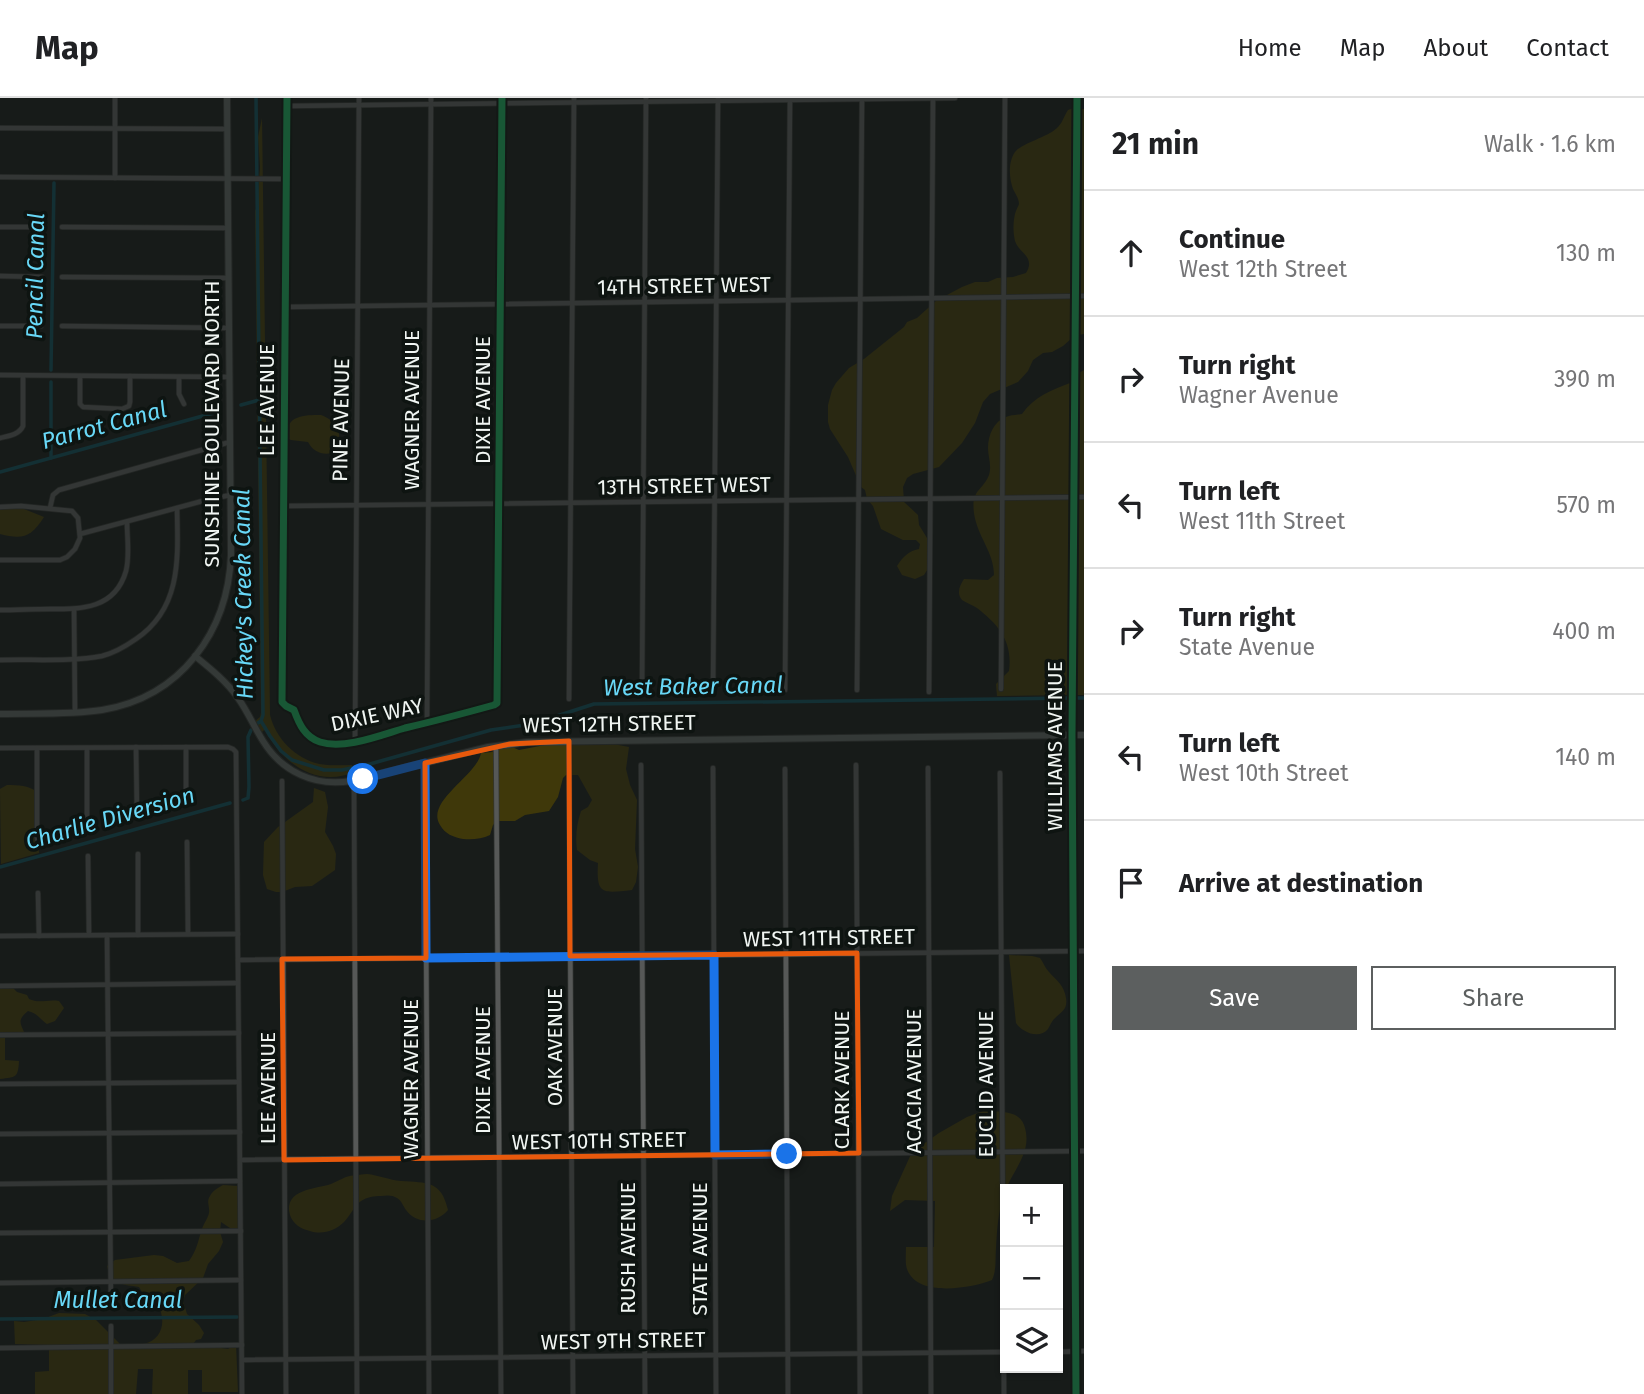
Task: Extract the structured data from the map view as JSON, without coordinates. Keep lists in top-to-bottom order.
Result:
{
  "streets": {
    "street": [
      "14TH STREET WEST",
      "LEE AVENUE",
      "DIXIE AVENUE",
      "WAGNER AVENUE",
      "PINE AVENUE",
      "SUNSHINE BOULEVARD NORTH",
      "13TH STREET WEST",
      "DIXIE WAY",
      "WEST 12TH STREET",
      "WILLIAMS AVENUE",
      "WEST 11TH STREET",
      "OAK AVENUE",
      "CLARK AVENUE",
      "ACACIA AVENUE",
      "EUCLID AVENUE",
      "WEST 10TH STREET",
      "RUSH AVENUE",
      "STATE AVENUE",
      "WEST 9TH STREET"
    ]
  },
  "crossings": [
    ["14TH STREET WEST", "LEE AVENUE"],
    ["14TH STREET WEST", "DIXIE AVENUE"],
    ["14TH STREET WEST", "WAGNER AVENUE"],
    ["14TH STREET WEST", "PINE AVENUE"],
    ["14TH STREET WEST", "WILLIAMS AVENUE"],
    ["LEE AVENUE", "13TH STREET WEST"],
    ["LEE AVENUE", "DIXIE WAY"],
    ["LEE AVENUE", "WEST 11TH STREET"],
    ["LEE AVENUE", "WEST 10TH STREET"],
    ["LEE AVENUE", "WEST 9TH STREET"],
    ["DIXIE AVENUE", "13TH STREET WEST"],
    ["DIXIE AVENUE", "DIXIE WAY"],
    ["DIXIE AVENUE", "WEST 12TH STREET"],
    ["DIXIE AVENUE", "WEST 11TH STREET"],
    ["DIXIE AVENUE", "WEST 10TH STREET"],
    ["DIXIE AVENUE", "WEST 9TH STREET"],
    ["WAGNER AVENUE", "13TH STREET WEST"],
    ["WAGNER AVENUE", "DIXIE WAY"],
    ["WAGNER AVENUE", "WEST 12TH STREET"],
    ["WAGNER AVENUE", "WEST 11TH STREET"],
    ["WAGNER AVENUE", "WEST 10TH STREET"],
    ["WAGNER AVENUE", "WEST 9TH STREET"],
    ["PINE AVENUE", "13TH STREET WEST"],
    ["PINE AVENUE", "DIXIE WAY"],
    ["SUNSHINE BOULEVARD NORTH", "WEST 12TH STREET"],
    ["13TH STREET WEST", "WILLIAMS AVENUE"],
    ["WEST 12TH STREET", "WILLIAMS AVENUE"],
    ["WEST 12TH STREET", "OAK AVENUE"],
    ["WILLIAMS AVENUE", "WEST 11TH STREET"],
    ["WILLIAMS AVENUE", "WEST 10TH STREET"],
    ["WEST 11TH STREET", "OAK AVENUE"],
    ["WEST 11TH STREET", "CLARK AVENUE"],
    ["WEST 11TH STREET", "ACACIA AVENUE"],
    ["WEST 11TH STREET", "EUCLID AVENUE"],
    ["WEST 11TH STREET", "RUSH AVENUE"],
    ["WEST 11TH STREET", "STATE AVENUE"],
    ["OAK AVENUE", "WEST 10TH STREET"],
    ["OAK AVENUE", "WEST 9TH STREET"],
    ["CLARK AVENUE", "WEST 10TH STREET"],
    ["CLARK AVENUE", "WEST 9TH STREET"],
    ["ACACIA AVENUE", "WEST 10TH STREET"],
    ["ACACIA AVENUE", "WEST 9TH STREET"],
    ["EUCLID AVENUE", "WEST 10TH STREET"],
    ["WEST 10TH STREET", "RUSH AVENUE"],
    ["WEST 10TH STREET", "STATE AVENUE"],
    ["RUSH AVENUE", "WEST 9TH STREET"],
    ["STATE AVENUE", "WEST 9TH STREET"]
  ],
  "water": [
    "Pencil Canal",
    "Parrot Canal",
    "Hickey's Creek Canal",
    "West Baker Canal",
    "Charlie Diversion",
    "Mullet Canal"
  ],
  "page": {
    "header": "Map",
    "nav": [
      "Home",
      "Map",
      "About",
      "Contact"
    ],
    "heading": ["21 min", "Walk · 1.6 km"],
    "list": [
      ["Continue", "West 12th Street", "130 m"],
      ["Turn right", "Wagner Avenue", "390 m"],
      ["Turn left", "West 11th Street", "570 m"],
      ["Turn right", "State Avenue", "400 m"],
      ["Turn left", "West 10th Street", "140 m"],
      "Arrive at destination"
    ],
    "buttons": ["Save", "Share"],
    "map_buttons": ["+", "−"]
  }
}
